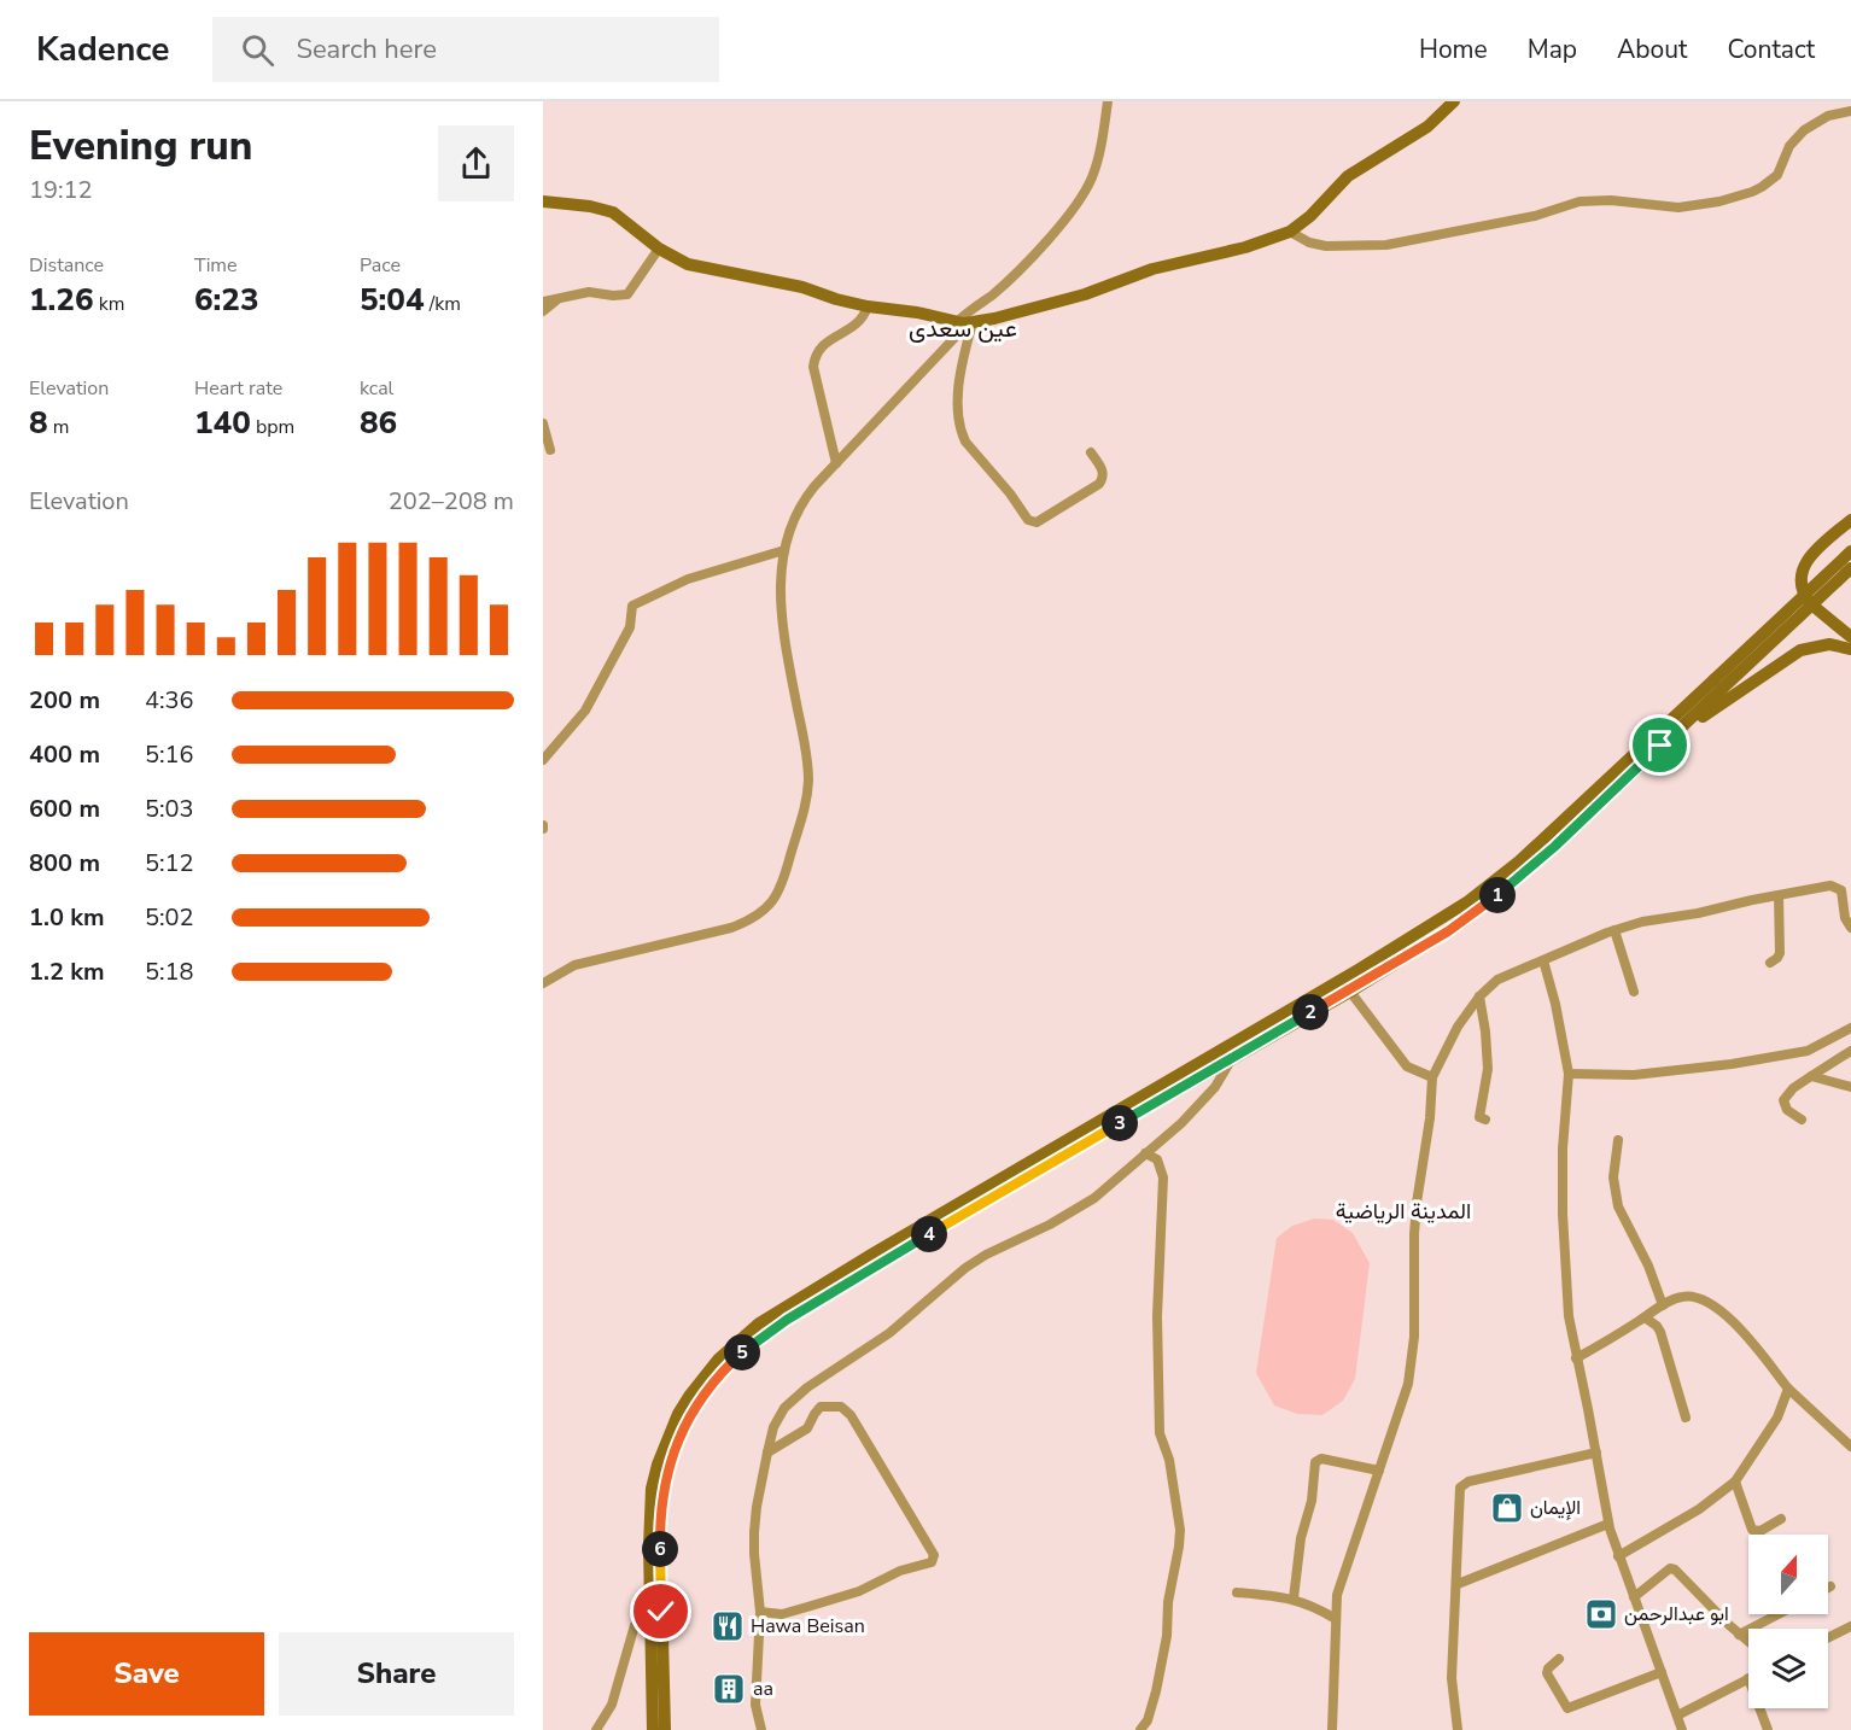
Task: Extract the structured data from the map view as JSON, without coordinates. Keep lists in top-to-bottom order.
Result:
{
  "districts": ["عين سعدى", "المدينة الرياضية"],
  "places": {
    "shop": ["الإيمان"],
    "bank": ["ابو عبدالرحمن"],
    "restaurant": ["Hawa Beisan"],
    "building": ["aa"]
  },
  "north": "top",
  "page": {
    "header": "Kadence",
    "search": "Search here",
    "nav": [
      "Home",
      "Map",
      "About",
      "Contact"
    ],
    "heading": ["Evening run", "19:12"],
    "stats": [
      ["Distance", "1.26 km"],
      ["Time", "6:23"],
      ["Pace", "5:04 /km"],
      ["Elevation", "8 m"],
      ["Heart rate", "140 bpm"],
      ["kcal", "86"]
    ],
    "chart": ["Elevation", "202–208 m"],
    "list": [
      {
        "name": "200 m",
        "note": "4:36"
      },
      {
        "name": "400 m",
        "note": "5:16"
      },
      {
        "name": "600 m",
        "note": "5:03"
      },
      {
        "name": "800 m",
        "note": "5:12"
      },
      {
        "name": "1.0 km",
        "note": "5:02"
      },
      {
        "name": "1.2 km",
        "note": "5:18"
      }
    ],
    "pins": [
      "1",
      "2",
      "3",
      "4",
      "5",
      "6"
    ],
    "buttons": ["Save", "Share"]
  }
}
